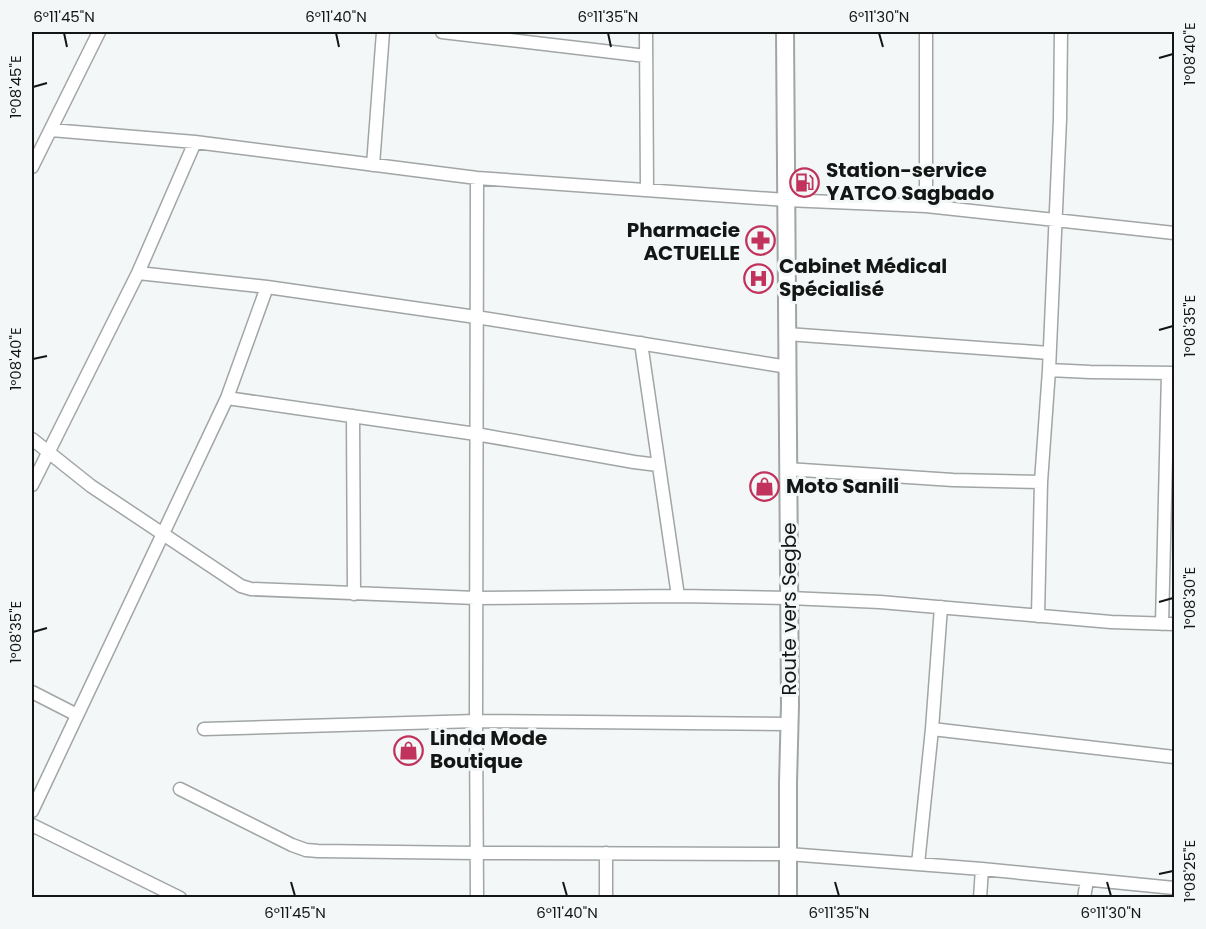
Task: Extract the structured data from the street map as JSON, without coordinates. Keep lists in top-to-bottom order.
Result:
{
  "streets": {
    "main road": ["Route vers Segbe"]
  },
  "places": {
    "fuel station": ["Station-service YATCO Sagbado"],
    "pharmacy": ["Pharmacie ACTUELLE"],
    "hospital": ["Cabinet Médical Spécialisé"],
    "shop": ["Moto Sanili", "Linda Mode Boutique"]
  },
  "coordinates": [
    "6°11'45\"N",
    "6°11'40\"N",
    "6°11'35\"N",
    "6°11'30\"N",
    "1°08'40\"E",
    "1°08'45\"E",
    "1°08'35\"E",
    "1°08'30\"E",
    "1°08'25\"E"
  ]
}
